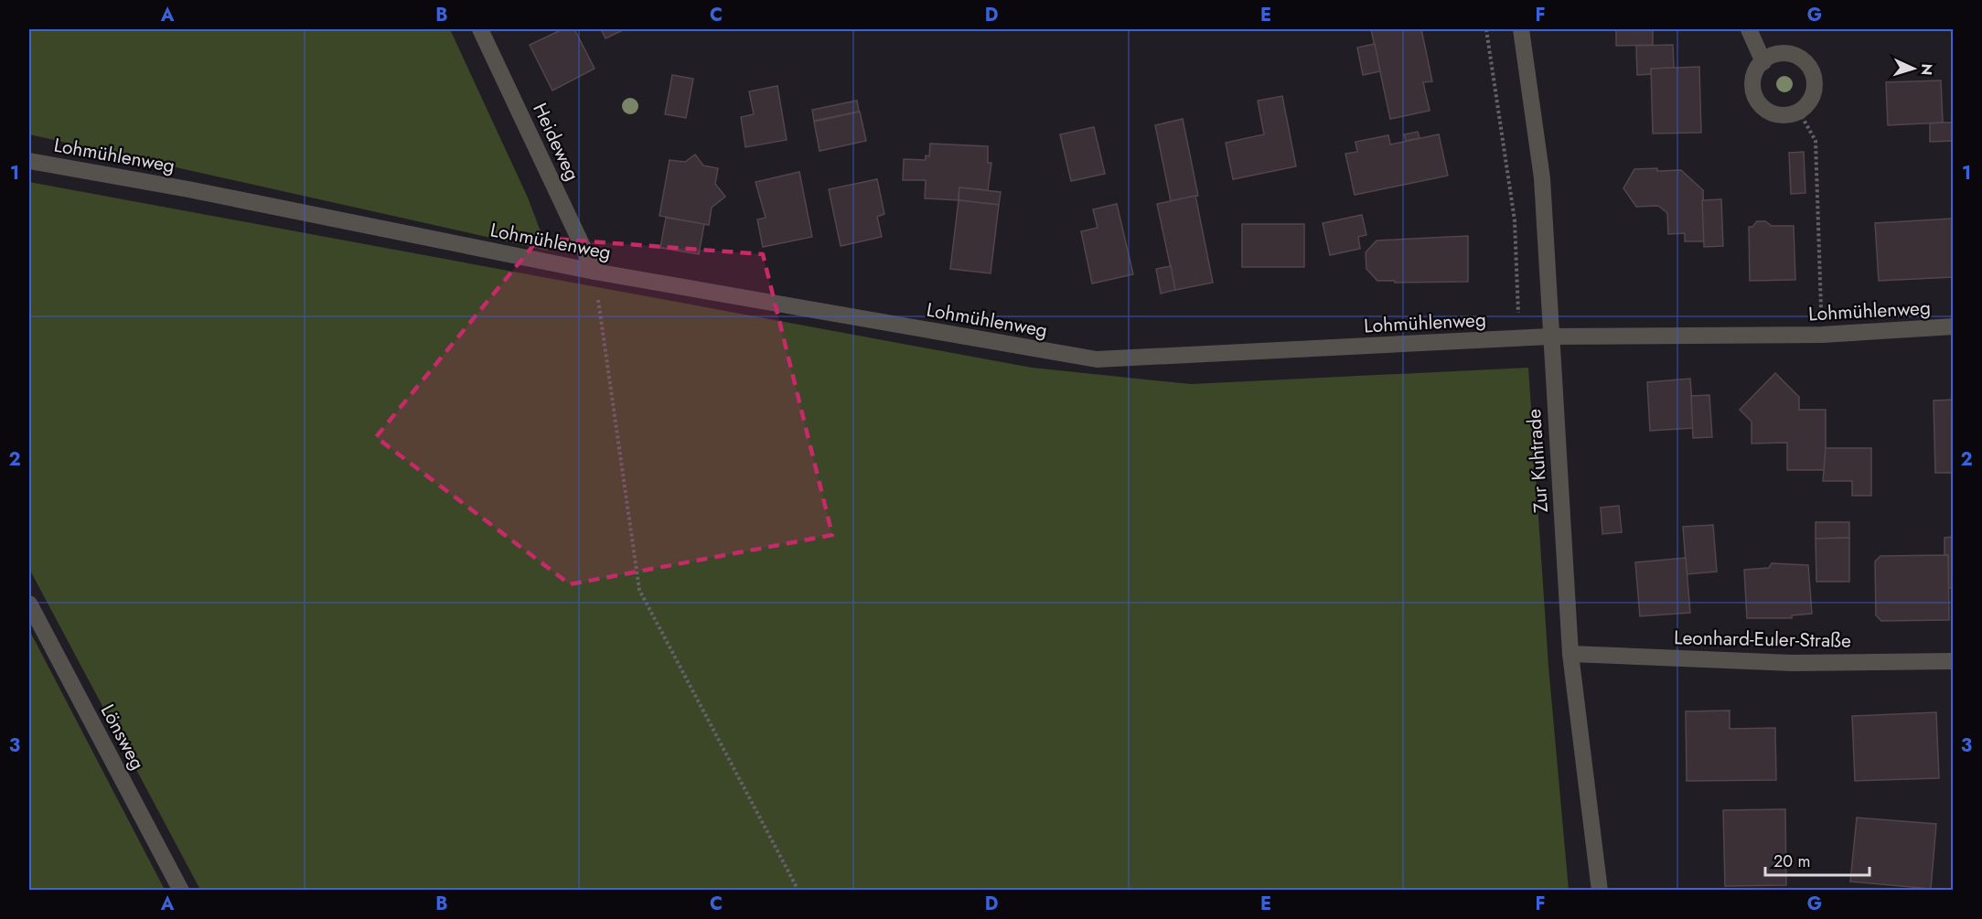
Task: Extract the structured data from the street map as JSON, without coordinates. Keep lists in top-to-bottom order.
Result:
{
  "streets": {
    "street": [
      "Heideweg",
      "Lohmühlenweg",
      "Zur Kuhtrade",
      "Leonhard-Euler-Straße",
      "Lönsweg"
    ]
  },
  "crossings": [
    ["Heideweg", "Lohmühlenweg"],
    ["Lohmühlenweg", "Zur Kuhtrade"],
    ["Zur Kuhtrade", "Leonhard-Euler-Straße"]
  ],
  "scale_bar": "20 m",
  "north": "right",
  "grid": {
    "columns": [
      "A",
      "B",
      "C",
      "D",
      "E",
      "F",
      "G"
    ],
    "rows": ["1", "2", "3"]
  }
}
